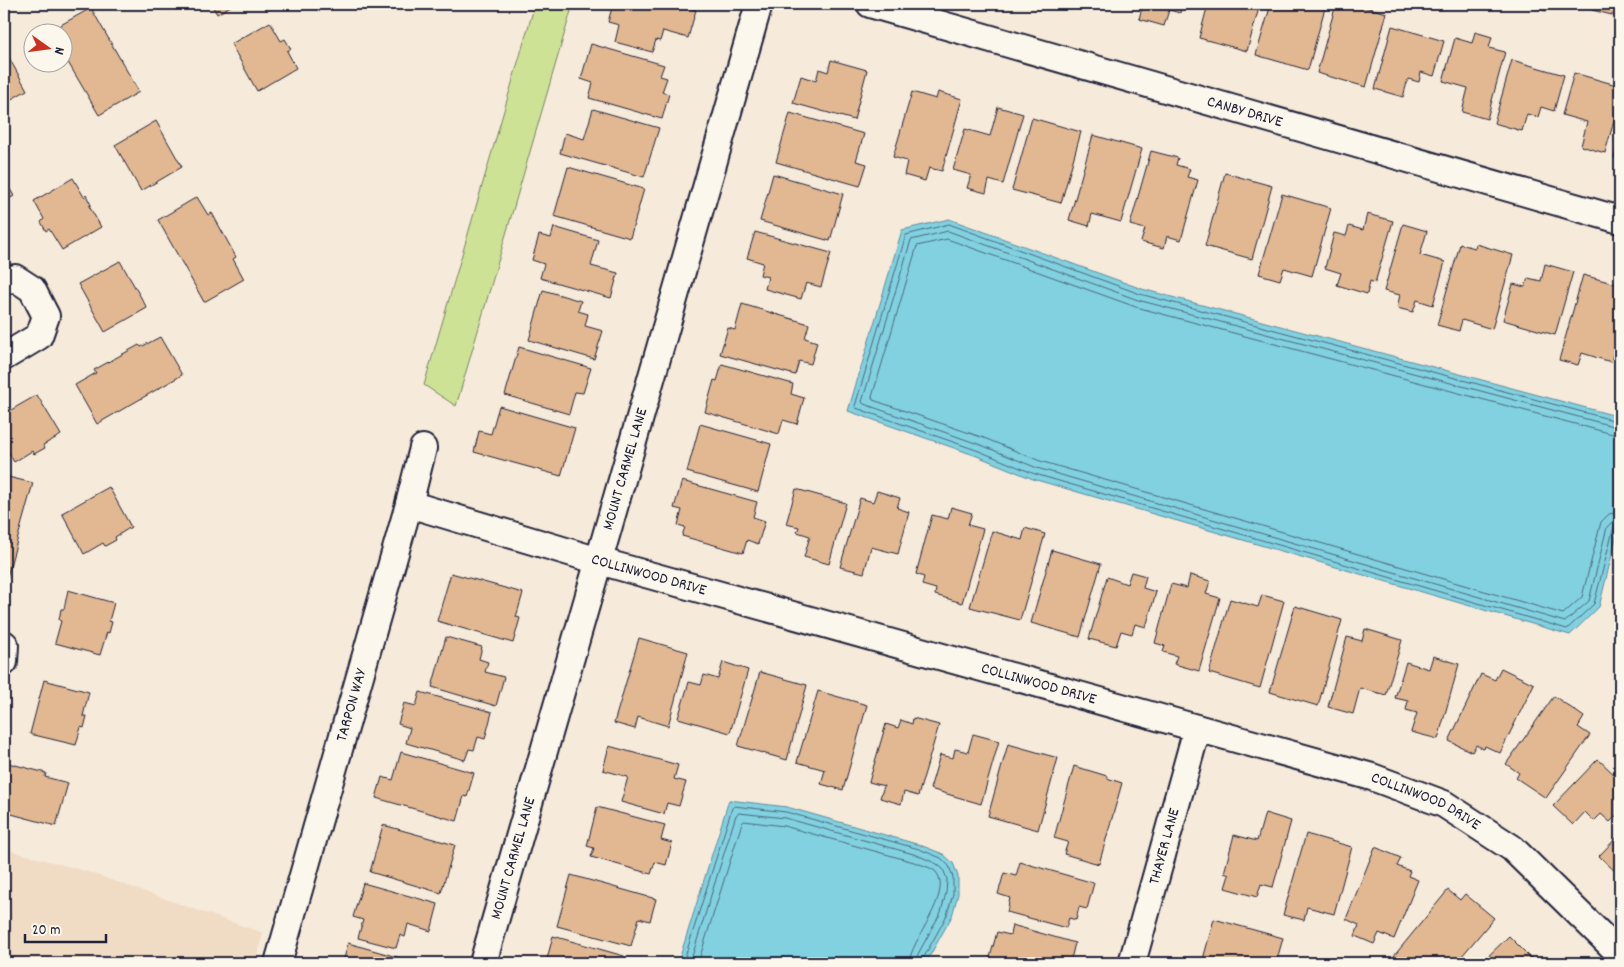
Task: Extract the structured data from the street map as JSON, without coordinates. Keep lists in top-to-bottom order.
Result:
{
  "streets": {
    "street": [
      "CANBY DRIVE",
      "MOUNT CARMEL LANE",
      "COLLINWOOD DRIVE",
      "TARPON WAY",
      "THAYER LANE"
    ]
  },
  "crossings": [
    ["MOUNT CARMEL LANE", "COLLINWOOD DRIVE"],
    ["COLLINWOOD DRIVE", "TARPON WAY"],
    ["COLLINWOOD DRIVE", "THAYER LANE"]
  ],
  "scale_bar": "20 m",
  "north": "right"
}
